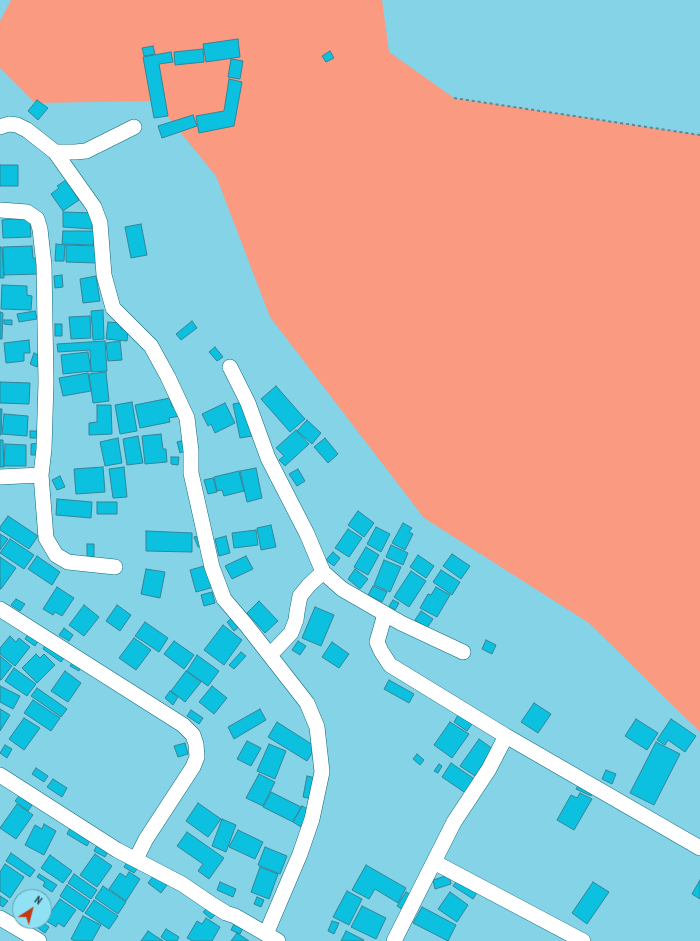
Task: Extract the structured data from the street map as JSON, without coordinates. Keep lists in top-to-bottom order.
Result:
{
  "north": "top right"
}
